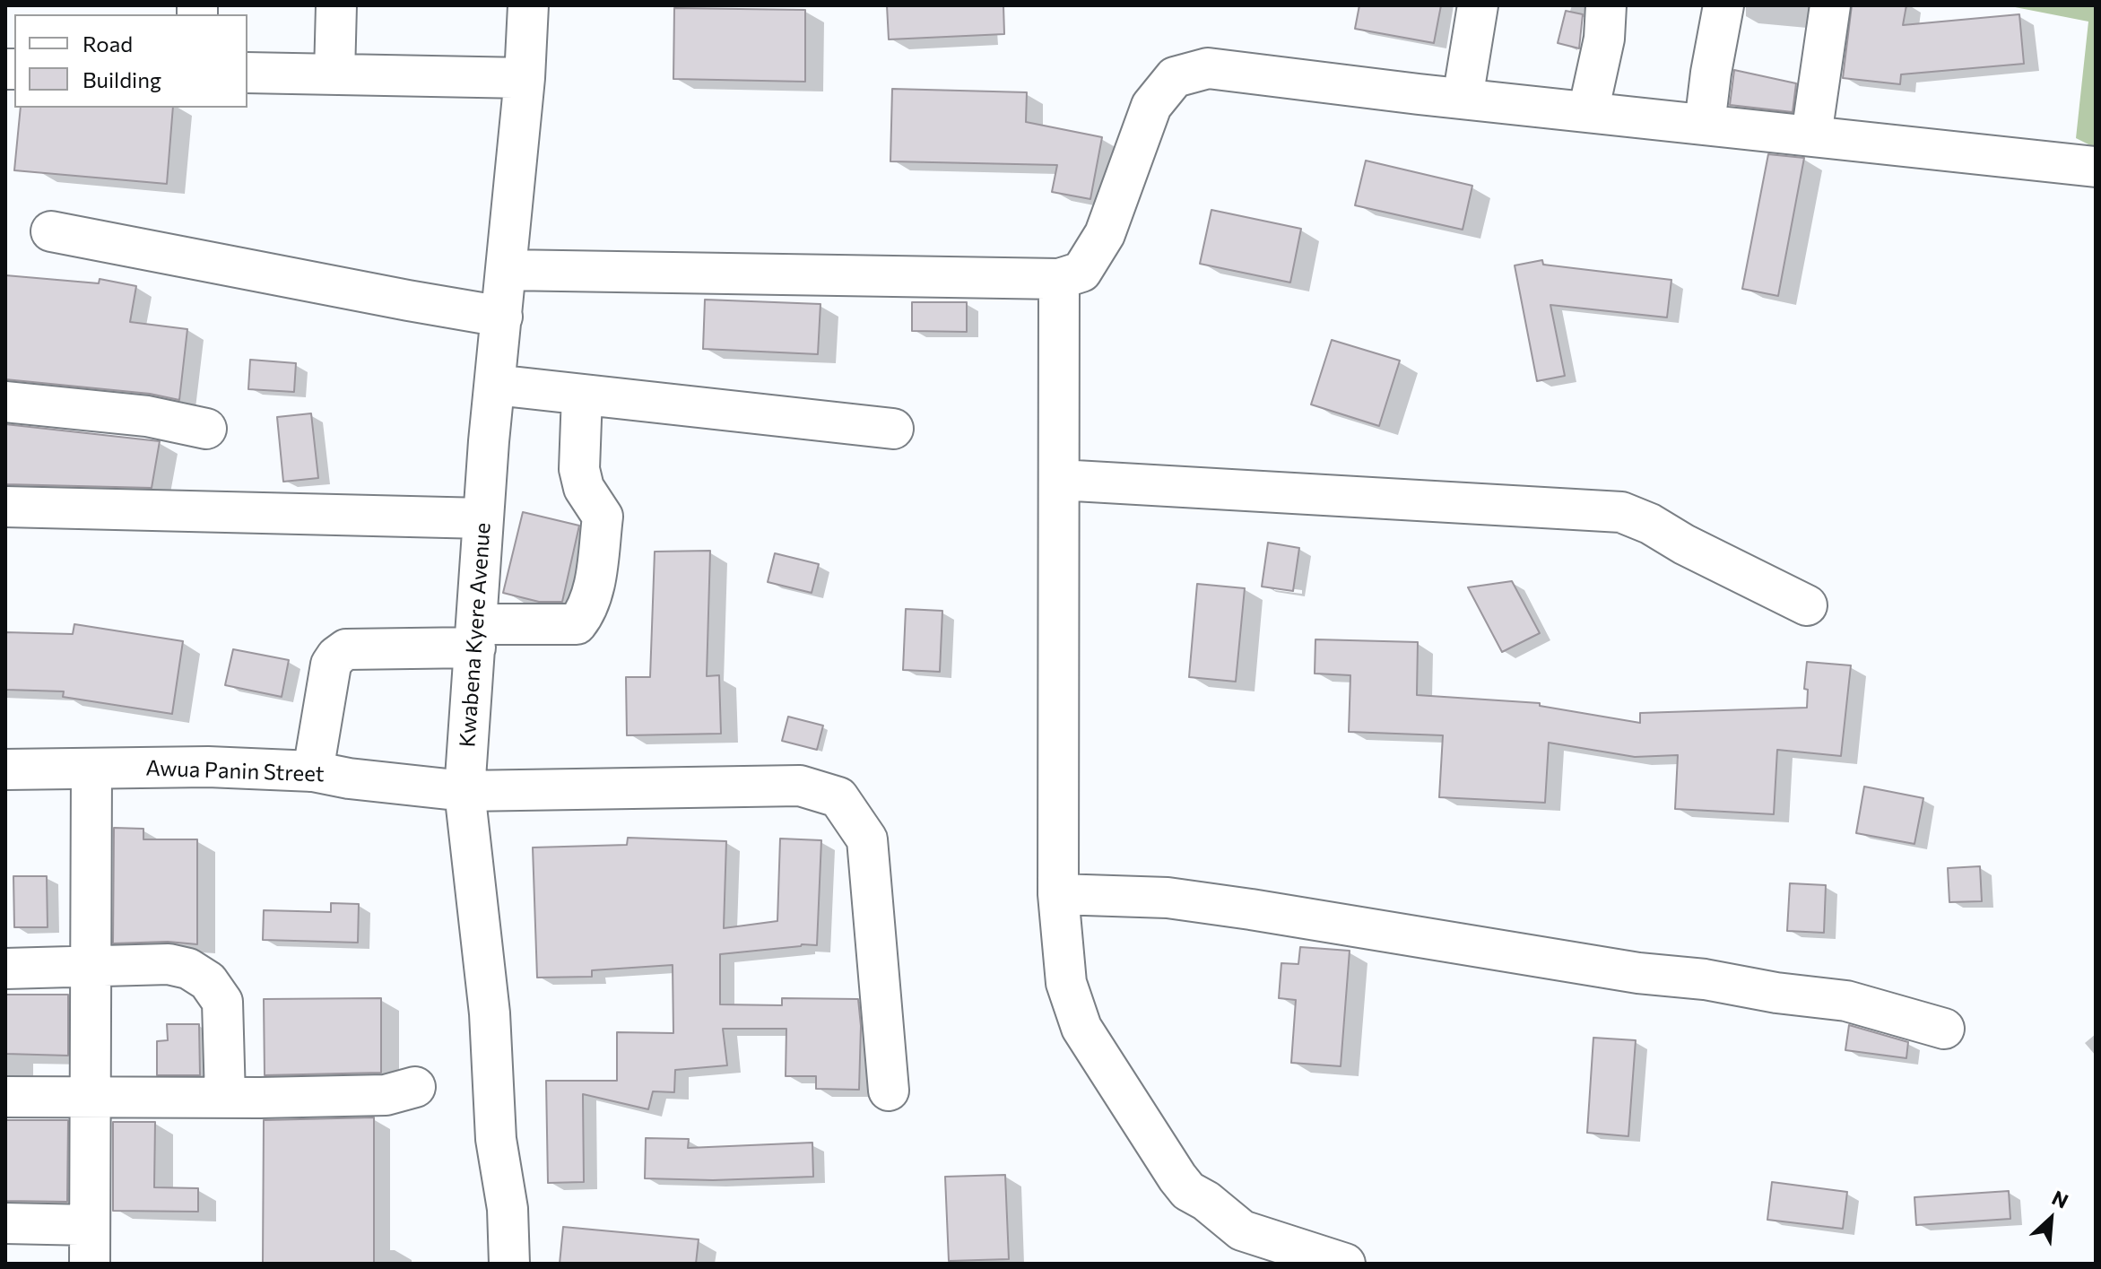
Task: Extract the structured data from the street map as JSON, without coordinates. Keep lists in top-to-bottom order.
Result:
{
  "streets": {
    "street": ["Kwabena Kyere Avenue", "Awua Panin Street"]
  },
  "crossings": [
    ["Kwabena Kyere Avenue", "Awua Panin Street"]
  ],
  "legend": ["Road", "Building"],
  "north": "top right"
}
